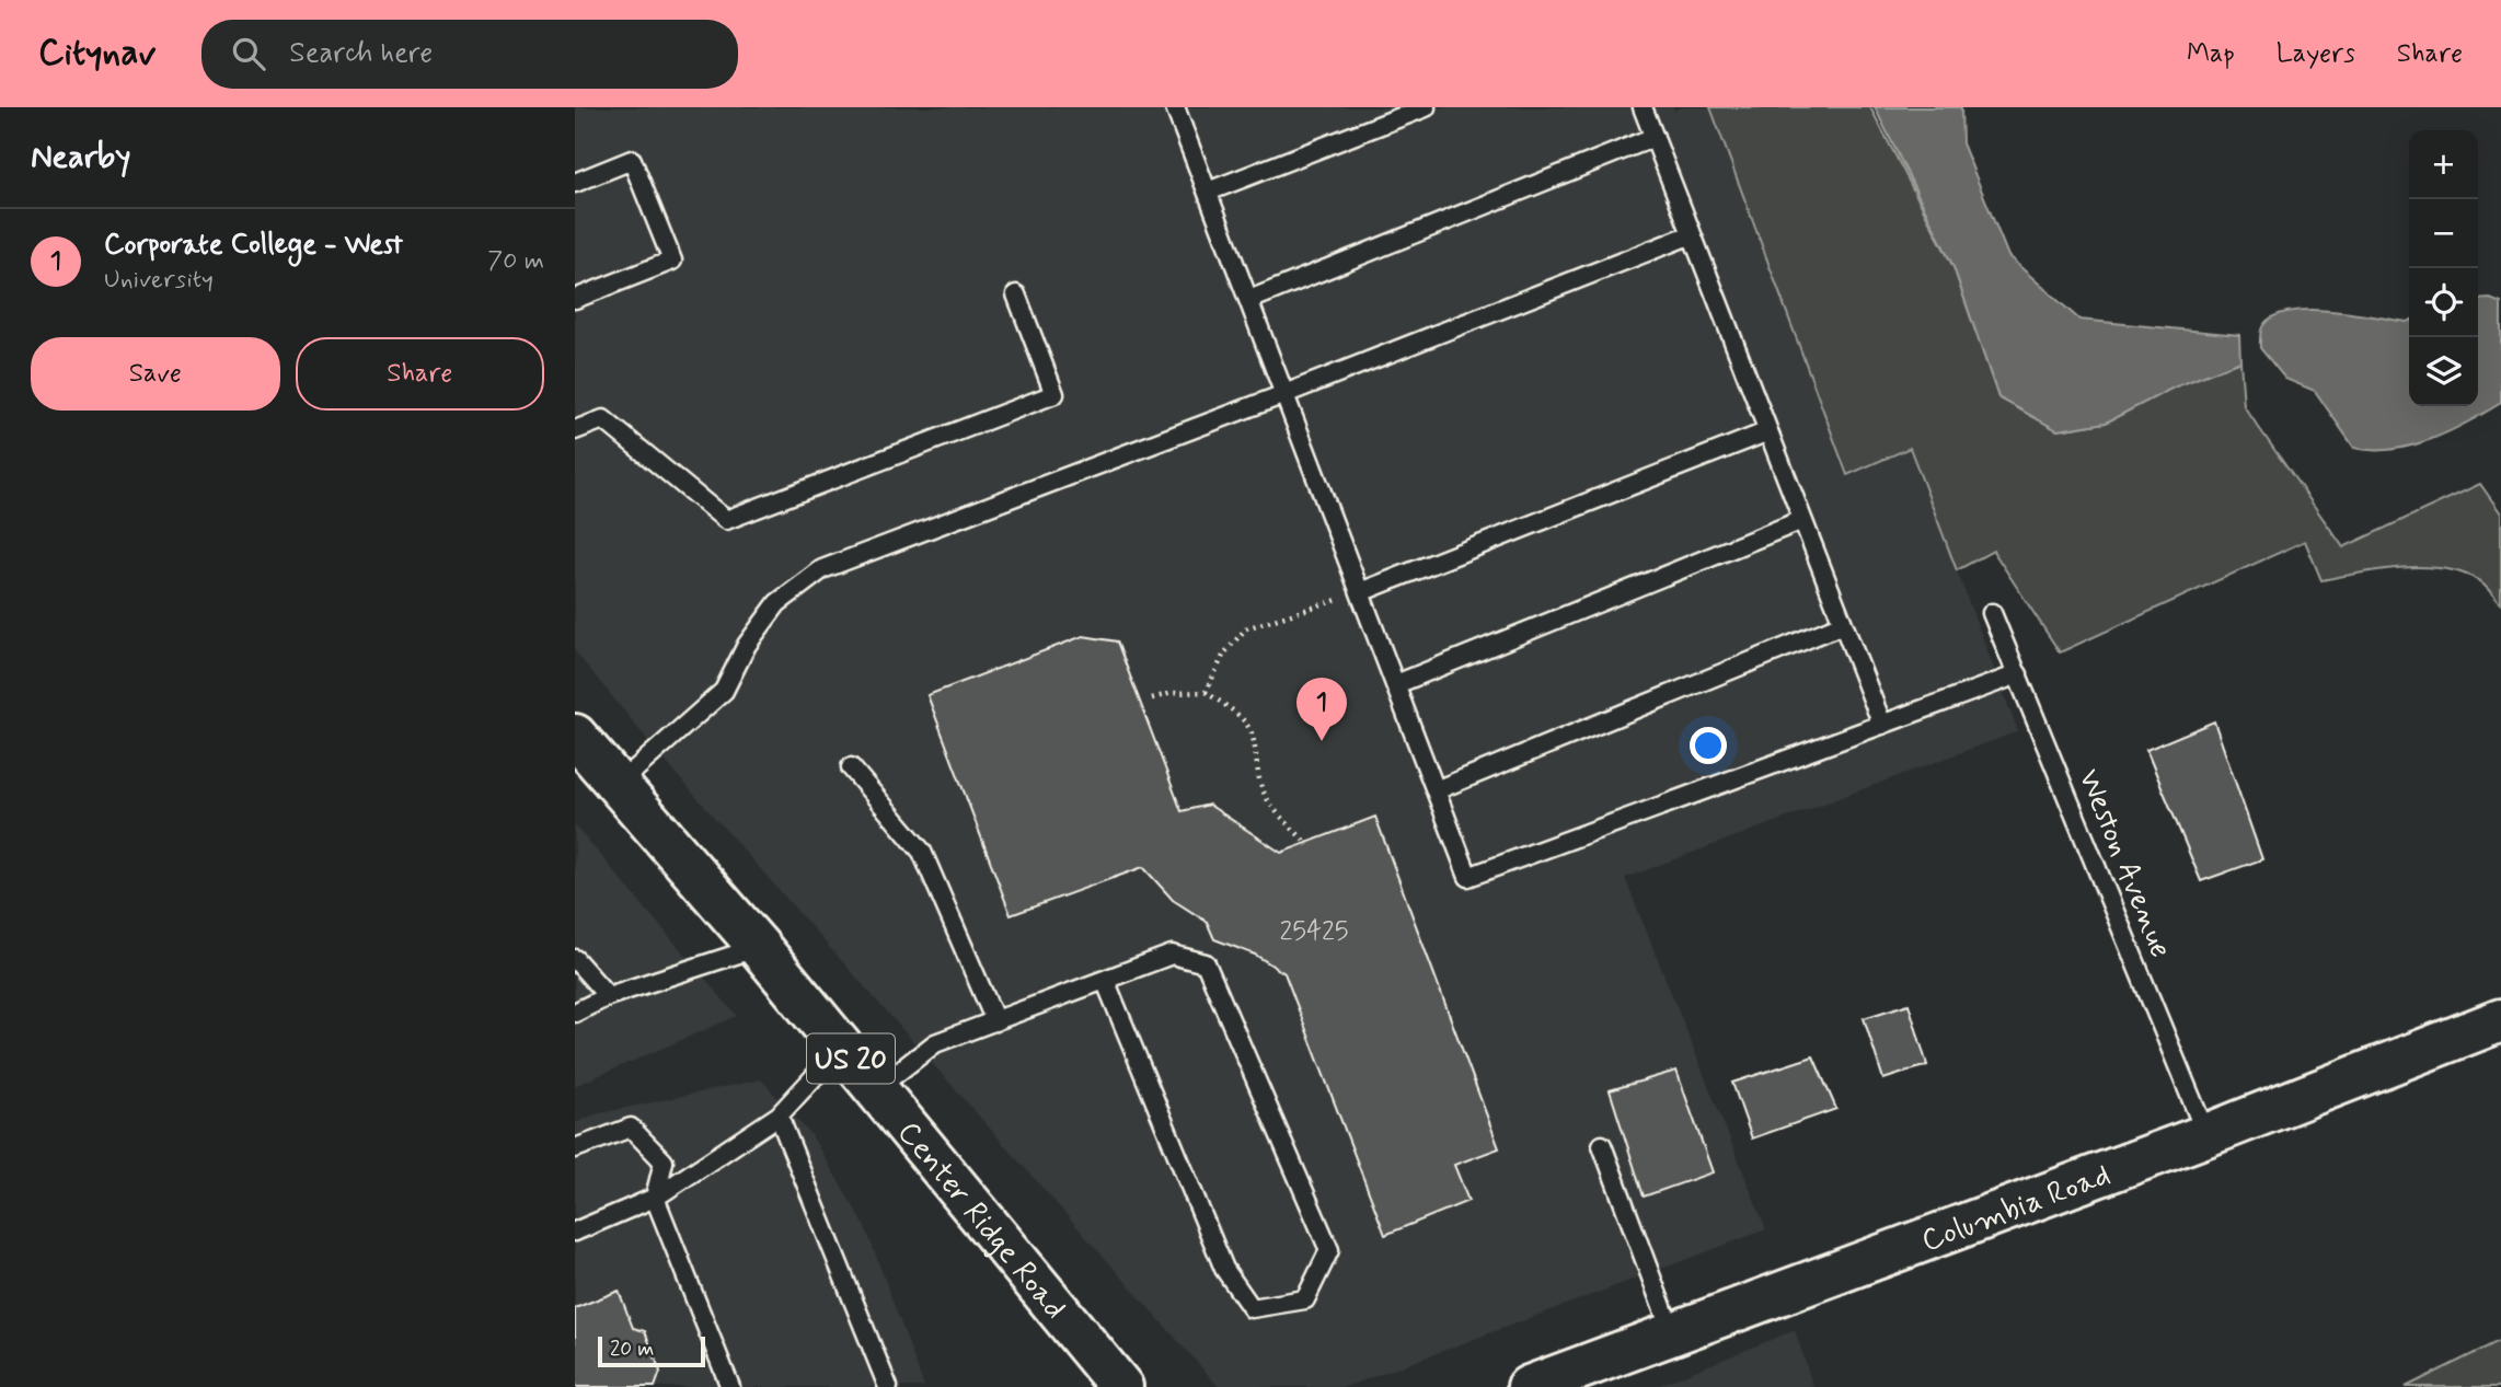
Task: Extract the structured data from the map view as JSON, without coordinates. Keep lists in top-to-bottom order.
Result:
{
  "streets": {
    "main road": ["US 20", "Columbia Road", "Center Ridge Road"],
    "lane": ["Weston Avenue"]
  },
  "crossings": [
    ["Weston Avenue", "Columbia Road"]
  ],
  "house_numbers": ["25425"],
  "scale_bar": "20 m",
  "page": {
    "header": "Citynav",
    "search": "Search here",
    "nav": ["Map", "Layers", "Share"],
    "heading": "Nearby",
    "map_buttons": ["+", "−"],
    "list": [
      {
        "mark": "1",
        "name": "Corporate College - West",
        "note": "University",
        "value": "70 m"
      }
    ],
    "buttons": ["Save", "Share"],
    "pins": "1",
    "scale": "20 m"
  }
}
